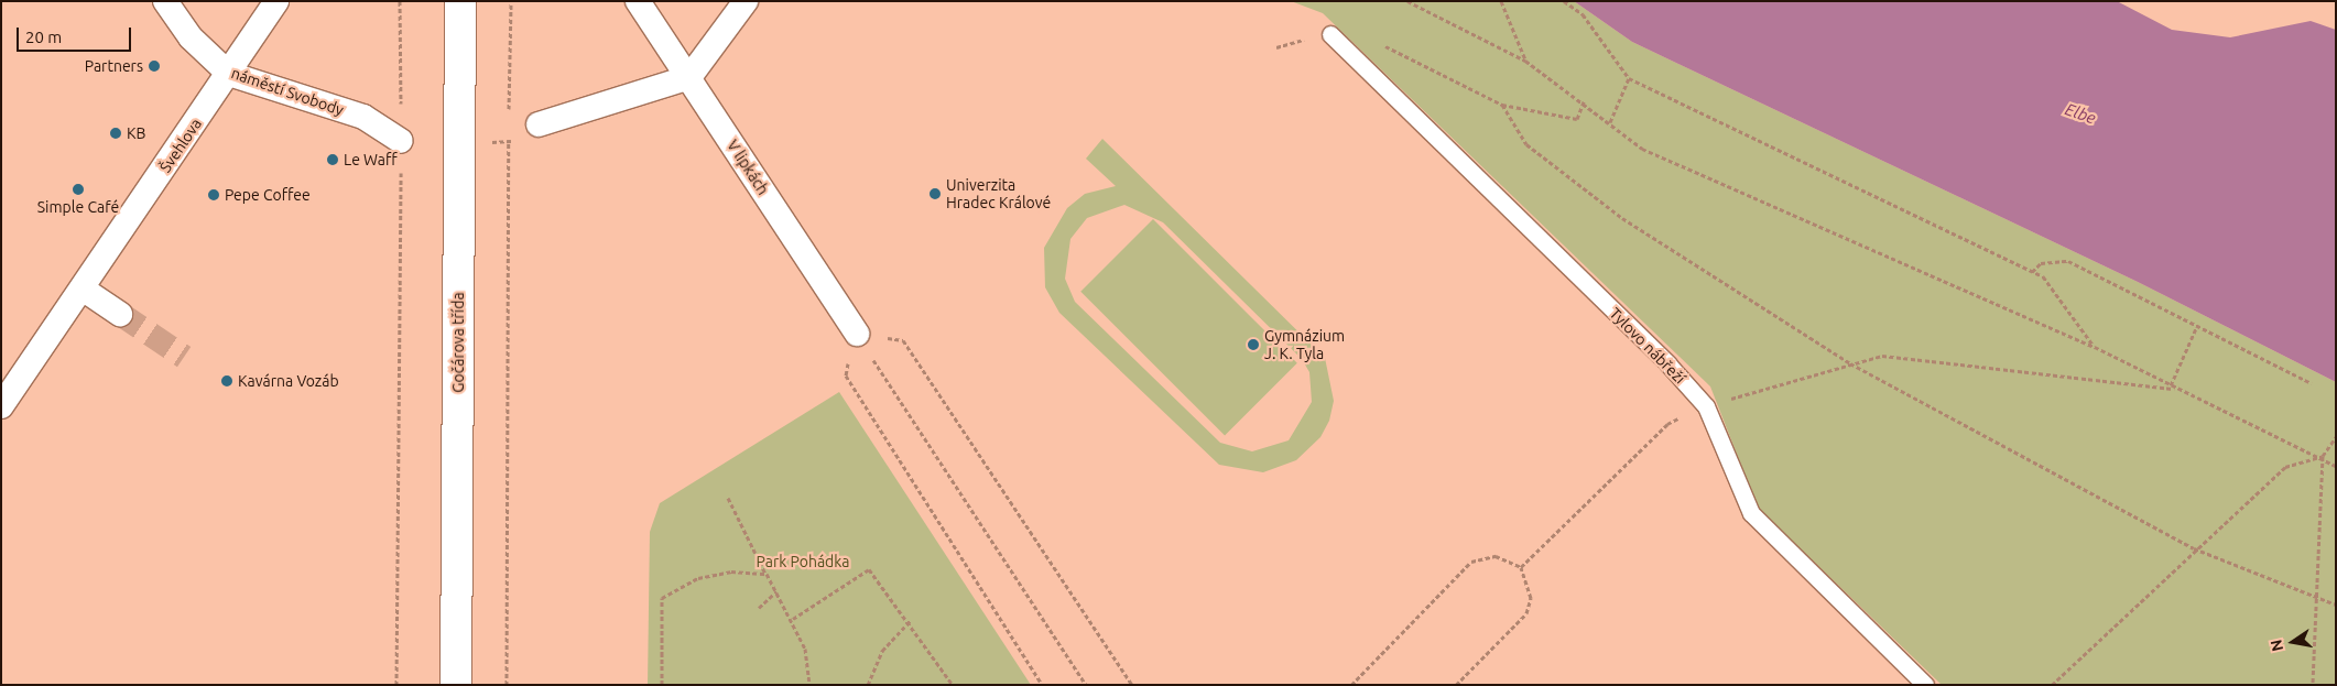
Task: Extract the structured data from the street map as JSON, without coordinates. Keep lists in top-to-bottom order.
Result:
{
  "streets": {
    "street": [
      "náměstí Svobody",
      "Švehlova",
      "V lipkách",
      "Gočárova třída"
    ],
    "lane": ["Tylovo nábřeží"]
  },
  "crossings": [
    ["náměstí Svobody", "Švehlova"]
  ],
  "water": ["Elbe"],
  "parks": ["Park Pohádka"],
  "places": [
    "Partners",
    "KB",
    "Le Waff",
    "Simple Café",
    "Univerzita Hradec Králové",
    "Pepe Coffee",
    "Gymnázium J. K. Tyla",
    "Kavárna Vozáb"
  ],
  "scale_bar": "20 m",
  "north": "left"
}
